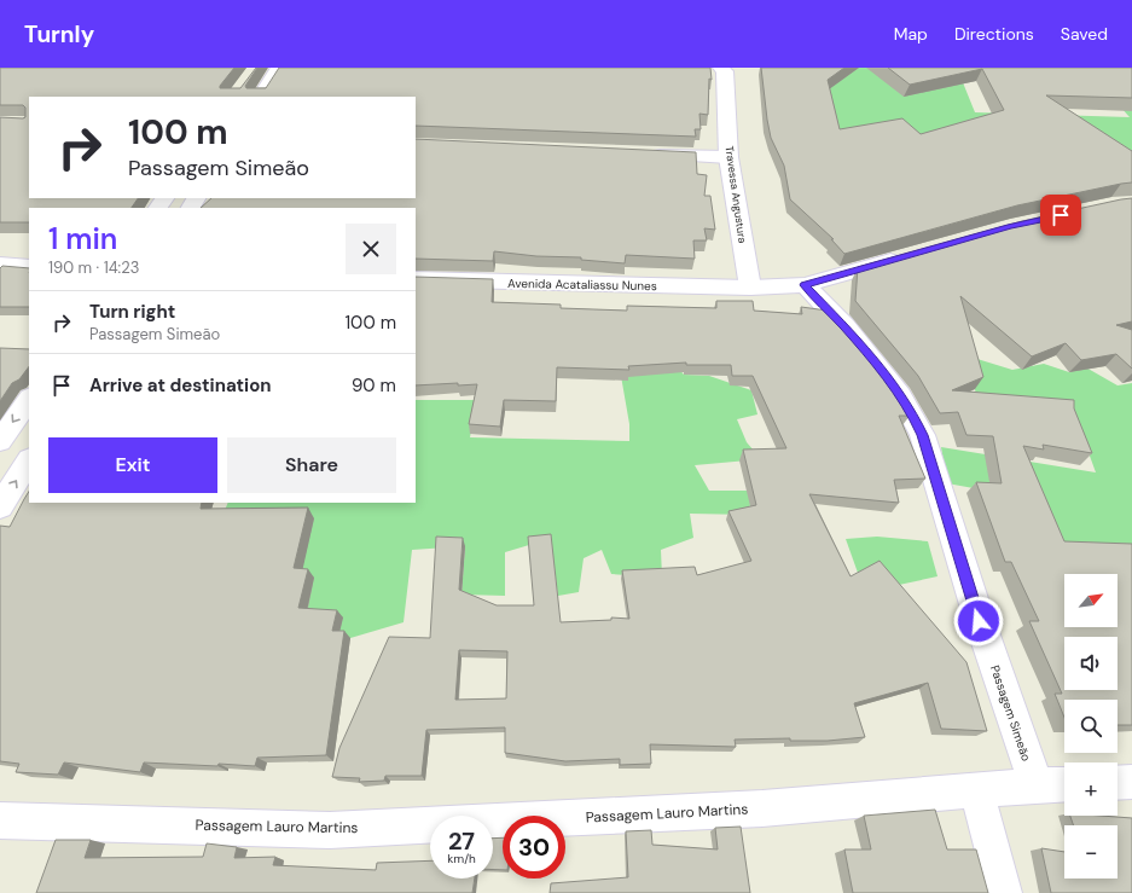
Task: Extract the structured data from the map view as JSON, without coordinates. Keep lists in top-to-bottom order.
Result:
{
  "streets": {
    "street": [
      "Travessa Angustura",
      "Avenida Acataliassu Nunes",
      "Passagem Simeão",
      "Passagem Lauro Martins"
    ]
  },
  "crossings": [
    ["Travessa Angustura", "Avenida Acataliassu Nunes"],
    ["Passagem Simeão", "Passagem Lauro Martins"]
  ],
  "north": "top right",
  "page": {
    "header": "Turnly",
    "nav": ["Map", "Directions", "Saved"],
    "turn": ["100 m", "Passagem Simeão"],
    "heading": ["1 min", "190 m · 14:23"],
    "list": [
      {
        "name": "Turn right",
        "note": "Passagem Simeão",
        "value": "100 m"
      },
      {
        "name": "Arrive at destination",
        "value": "90 m"
      }
    ],
    "buttons": ["Exit", "Share"],
    "map_buttons": ["+", "−"],
    "speed": "27 km/h",
    "limit": "30"
  }
}
